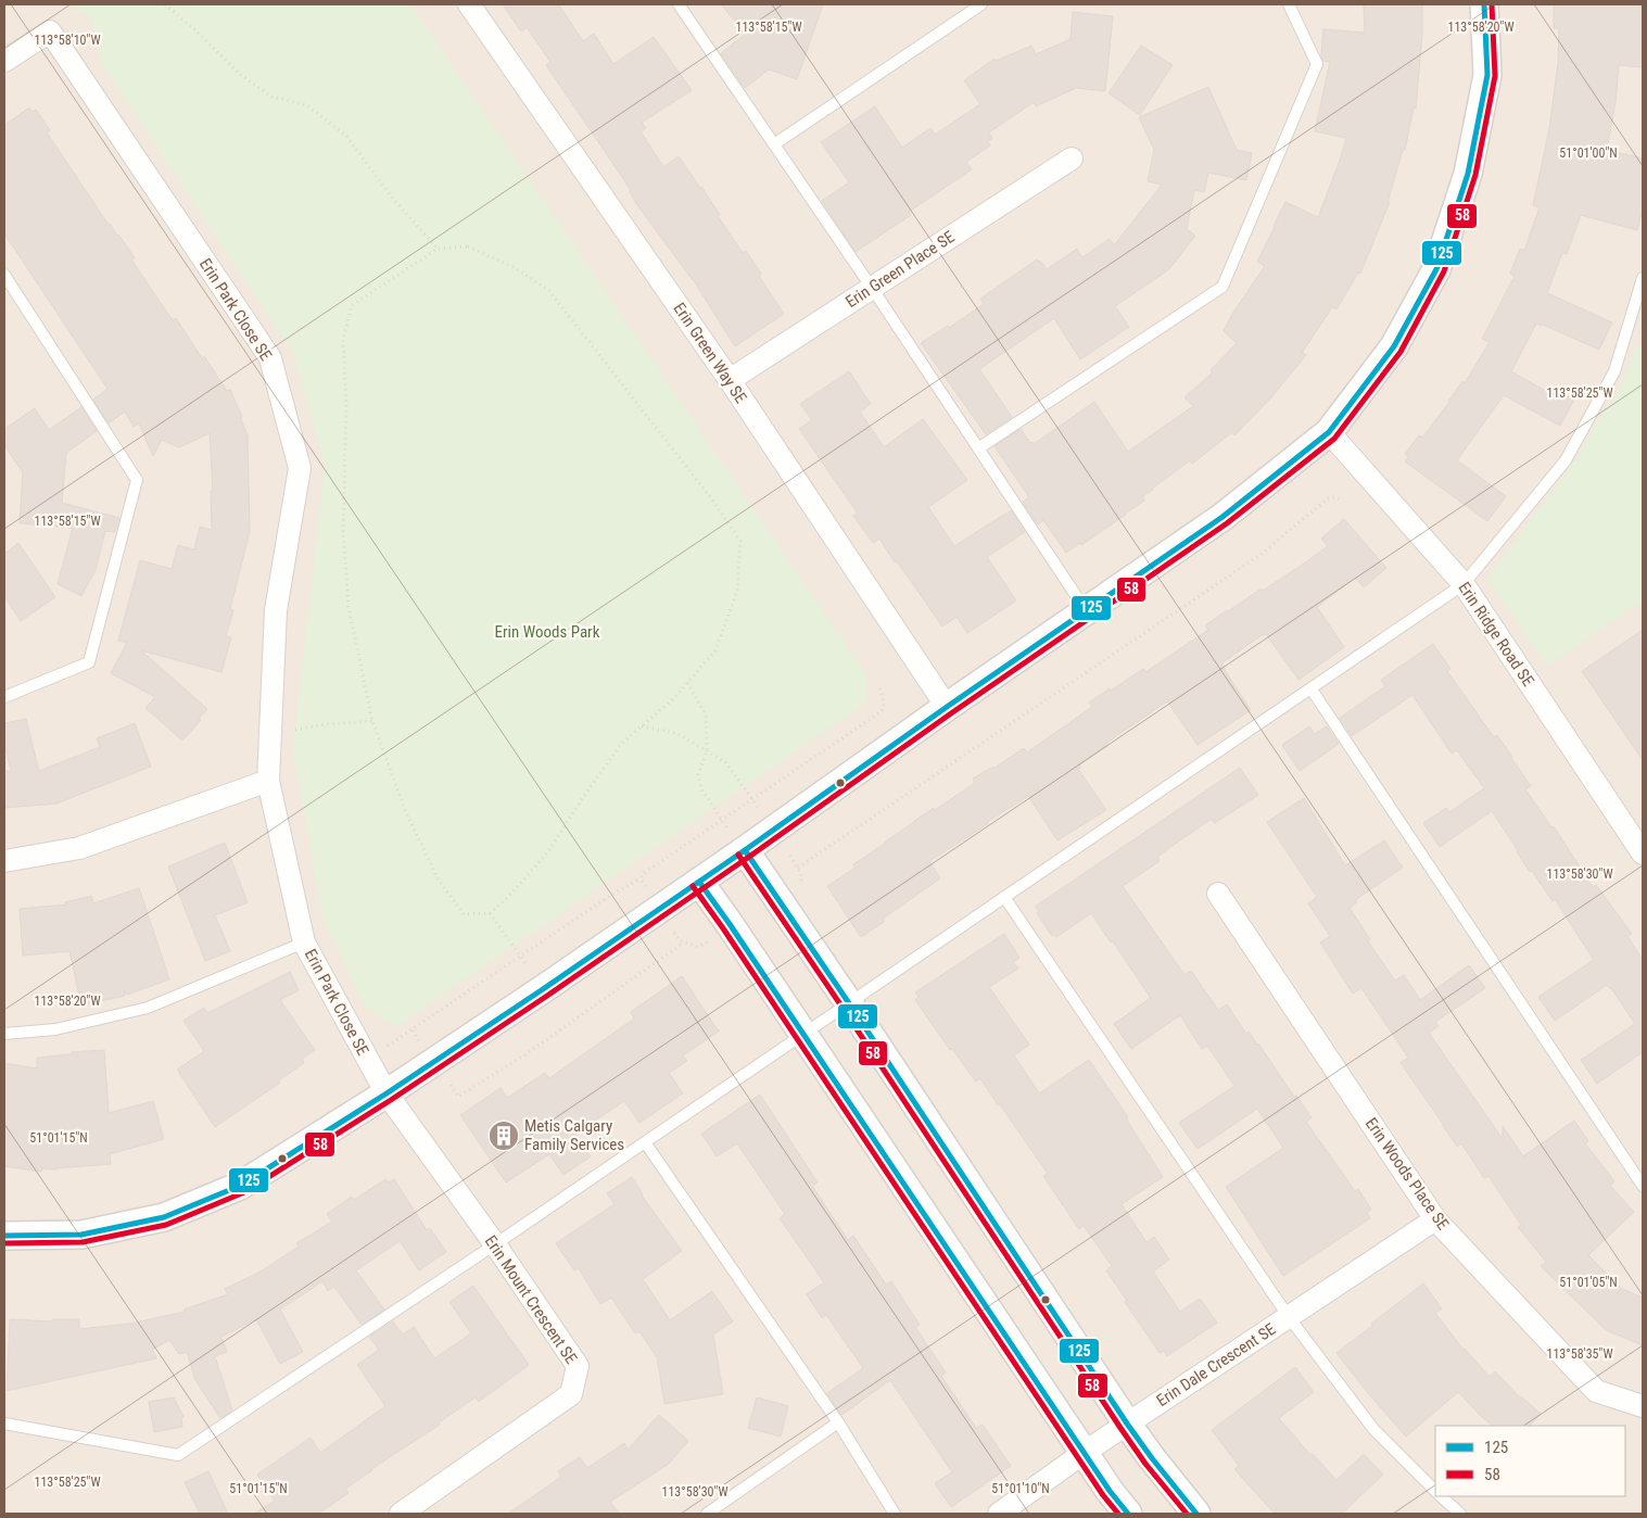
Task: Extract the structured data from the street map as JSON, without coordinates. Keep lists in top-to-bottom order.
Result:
{
  "streets": {
    "street": [
      "Erin Green Place SE",
      "Erin Park Close SE",
      "Erin Green Way SE",
      "Erin Ridge Road SE",
      "Erin Woods Place SE",
      "Erin Mount Crescent SE",
      "Erin Dale Crescent SE"
    ]
  },
  "crossings": [
    ["Erin Green Place SE", "Erin Green Way SE"],
    ["Erin Park Close SE", "Erin Mount Crescent SE"],
    ["Erin Woods Place SE", "Erin Dale Crescent SE"]
  ],
  "parks": ["Erin Woods Park"],
  "places": {
    "building": ["Metis Calgary Family Services"]
  },
  "lines": ["transit line 125", "transit line 58"],
  "legend": ["125", "58"],
  "coordinates": [
    "113°58'15\"W",
    "113°58'20\"W",
    "113°58'10\"W",
    "51°01'00\"N",
    "113°58'25\"W",
    "113°58'30\"W",
    "51°01'15\"N",
    "51°01'05\"N",
    "113°58'35\"W",
    "51°01'10\"N"
  ]
}
